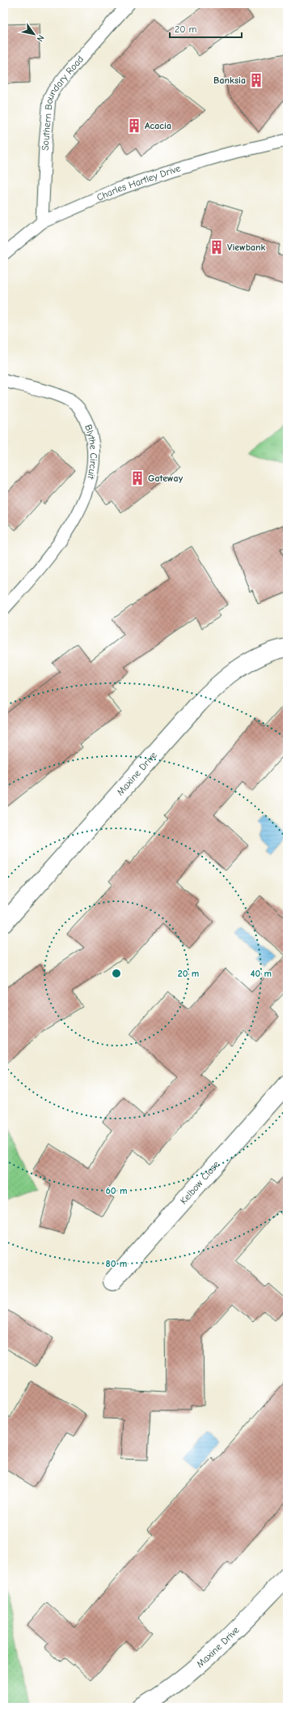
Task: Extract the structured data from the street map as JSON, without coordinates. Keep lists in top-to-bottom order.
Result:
{
  "streets": {
    "street": ["Maxine Drive", "Kelbow Close"],
    "lane": ["Southern Boundary Road", "Charles Hartley Drive", "Blythe Circuit"]
  },
  "crossings": [
    ["Southern Boundary Road", "Charles Hartley Drive"]
  ],
  "places": {
    "building": [
      "Banksia",
      "Acacia",
      "Viewbank",
      "Gateway"
    ]
  },
  "scale_bar": "20 m",
  "north": "bottom right",
  "rings": [
    "20 m",
    "40 m",
    "60 m",
    "80 m"
  ]
}
